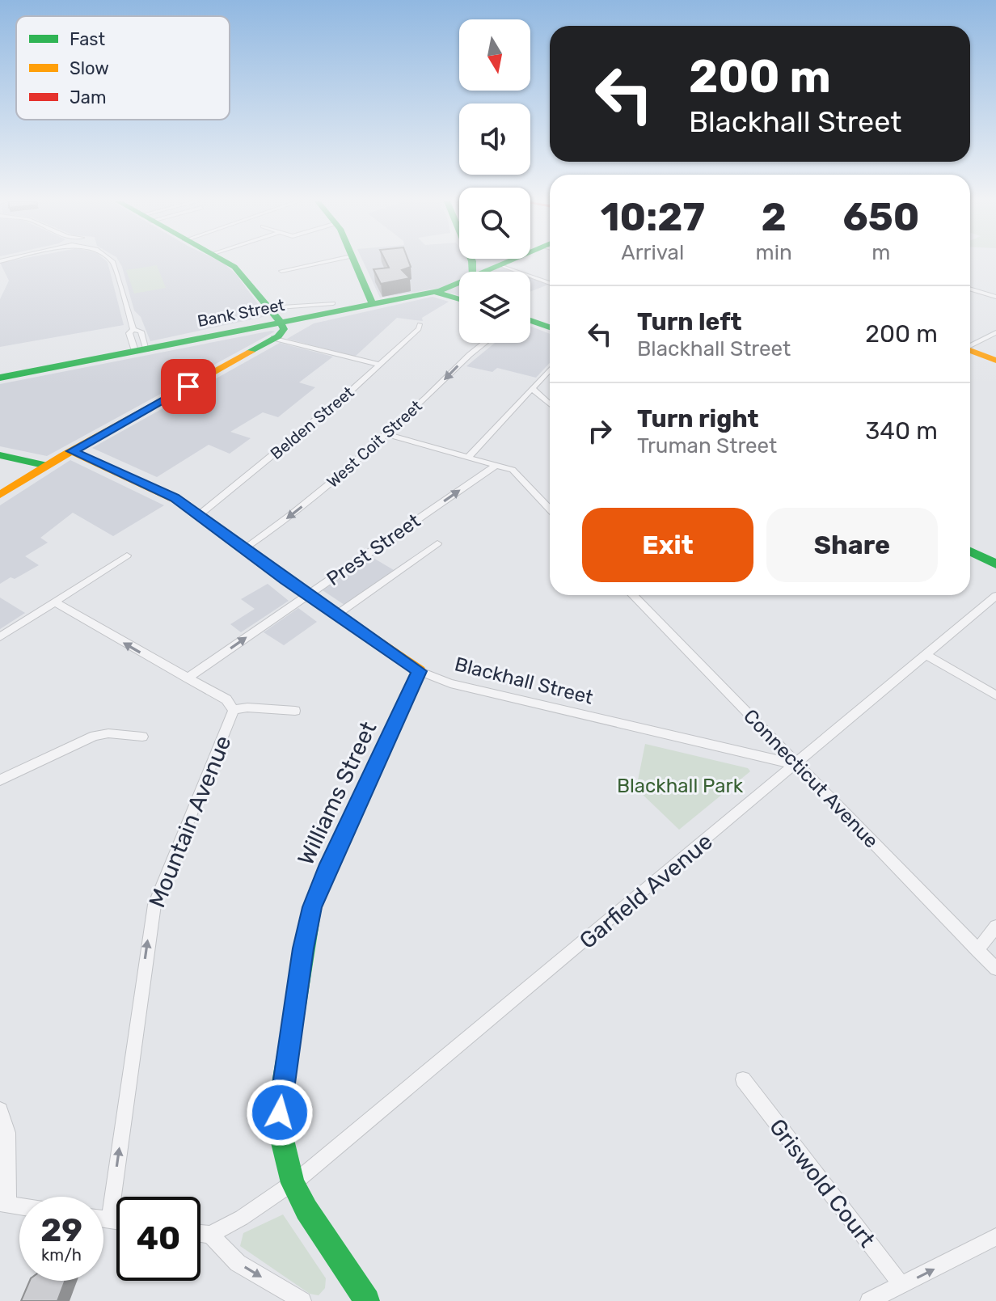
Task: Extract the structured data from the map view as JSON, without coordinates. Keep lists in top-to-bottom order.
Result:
{
  "streets": {
    "street": [
      "Bank Street",
      "Belden Street",
      "West Coit Street",
      "Prest Street",
      "Blackhall Street",
      "Connecticut Avenue",
      "Williams Street",
      "Mountain Avenue",
      "Garfield Avenue",
      "Griswold Court"
    ]
  },
  "crossings": [
    ["Belden Street", "Blackhall Street"],
    ["West Coit Street", "Blackhall Street"],
    ["Prest Street", "Blackhall Street"],
    ["Prest Street", "Mountain Avenue"],
    ["Blackhall Street", "Connecticut Avenue"],
    ["Blackhall Street", "Williams Street"],
    ["Blackhall Street", "Garfield Avenue"],
    ["Connecticut Avenue", "Garfield Avenue"],
    ["Williams Street", "Garfield Avenue"]
  ],
  "one_way": ["West Coit Street", "Mountain Avenue"],
  "parks": ["Blackhall Park"],
  "legend": ["Fast", "Slow", "Jam"],
  "north": "bottom",
  "page": {
    "turn": ["200 m", "Blackhall Street"],
    "eta": [
      "10:27",
      "Arrival",
      "2",
      "min",
      "650",
      "m"
    ],
    "list": [
      {
        "name": "Turn left",
        "note": "Blackhall Street",
        "value": "200 m"
      },
      {
        "name": "Turn right",
        "note": "Truman Street",
        "value": "340 m"
      }
    ],
    "buttons": ["Exit", "Share"],
    "speed": "29 km/h",
    "limit": "40"
  }
}
